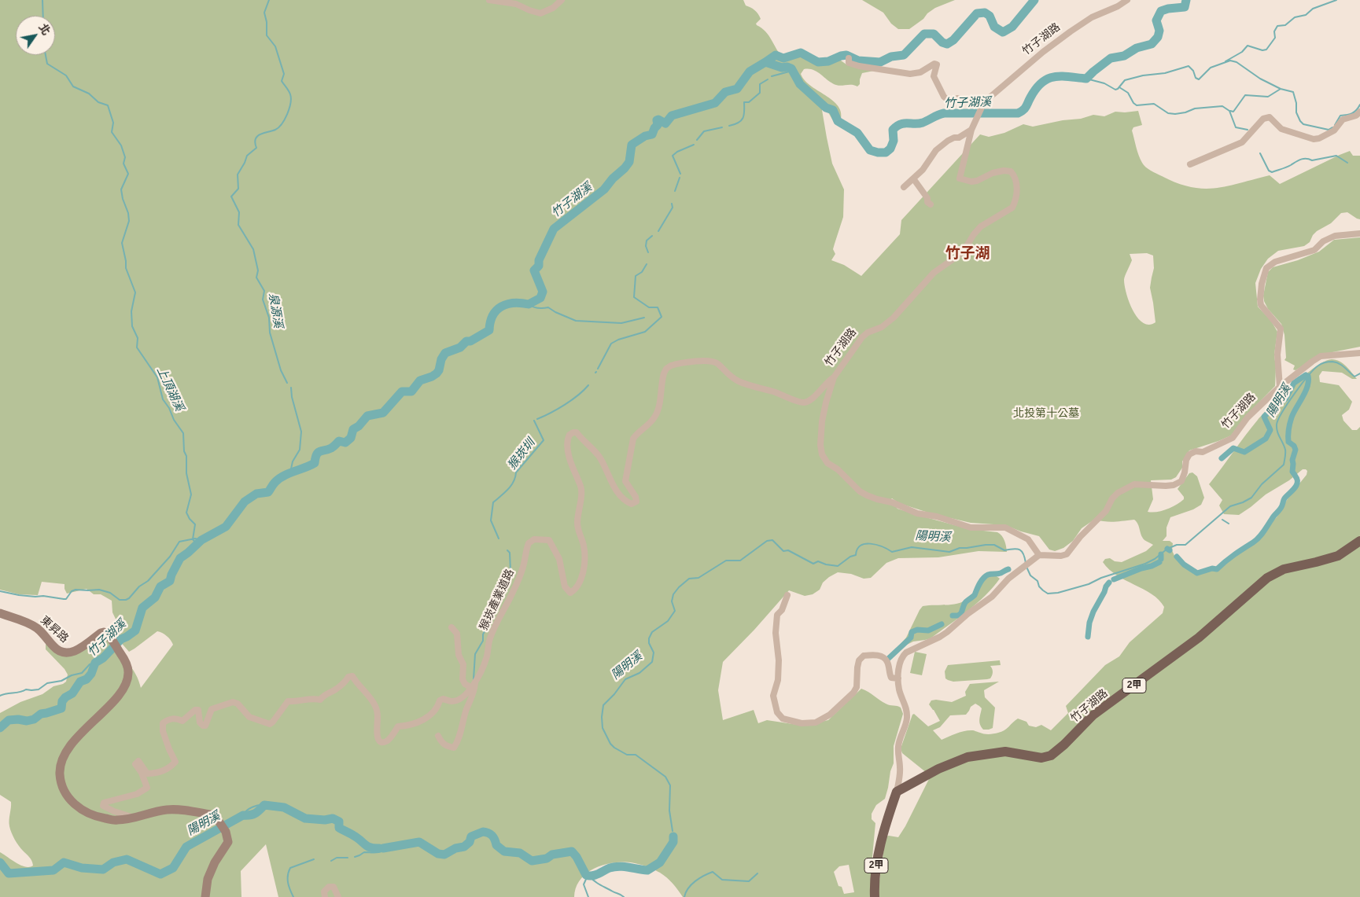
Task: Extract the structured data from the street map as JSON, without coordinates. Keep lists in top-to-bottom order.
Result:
{
  "streets": {
    "main road": ["竹子湖路", "2甲"],
    "street": ["猴崁產業道路", "東昇路"]
  },
  "crossings": [
    ["竹子湖路", "猴崁產業道路"],
    ["竹子湖路", "2甲"],
    ["猴崁產業道路", "東昇路"]
  ],
  "districts": ["竹子湖"],
  "water": [
    "竹子湖溪",
    "泉源溪",
    "上頂湖溪",
    "陽明溪",
    "猴崁圳"
  ],
  "parks": ["北投第十公墓"],
  "north": "top right"
}
